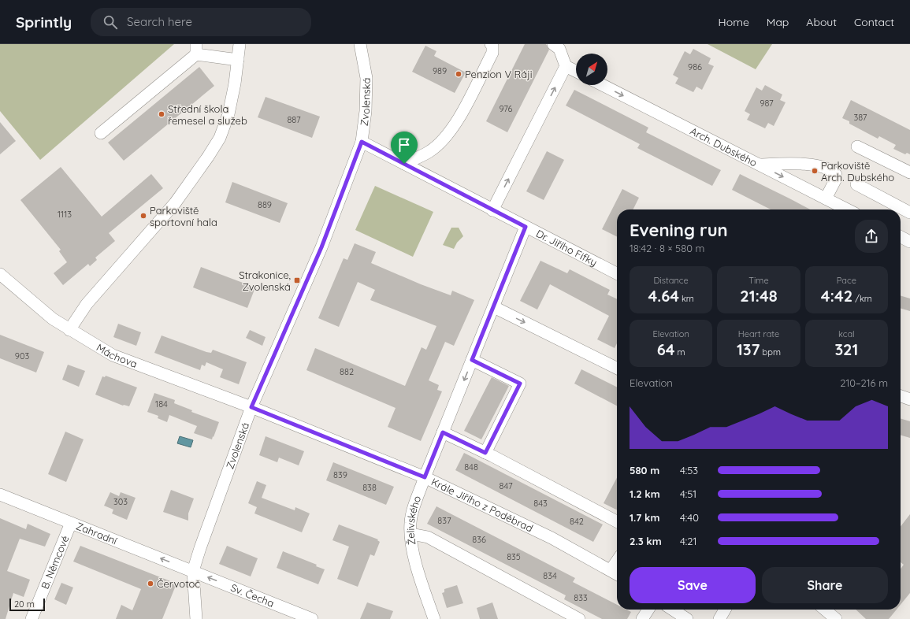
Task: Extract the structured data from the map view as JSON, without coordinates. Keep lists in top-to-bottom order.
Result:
{
  "streets": {
    "street": [
      "Zvolenská",
      "Arch. Dubského",
      "Dr. Jiřího Fifky",
      "Máchova",
      "Krále Jiřího z Poděbrad",
      "Želivského",
      "Zahradní",
      "B. Němcové",
      "Sv. Čecha"
    ]
  },
  "crossings": [
    ["Zvolenská", "Dr. Jiřího Fifky"],
    ["Zvolenská", "Máchova"],
    ["Zvolenská", "Krále Jiřího z Poděbrad"],
    ["Zvolenská", "Zahradní"],
    ["Zvolenská", "Sv. Čecha"],
    ["Dr. Jiřího Fifky", "Želivského"],
    ["Máchova", "Krále Jiřího z Poděbrad"],
    ["Krále Jiřího z Poděbrad", "Želivského"],
    ["Zahradní", "B. Němcové"],
    ["Zahradní", "Sv. Čecha"]
  ],
  "one_way": ["Arch. Dubského", "Zahradní", "Sv. Čecha"],
  "places": {
    "other": [
      "Penzion V Ráji",
      "Střední škola řemesel a služeb",
      "Parkoviště Arch. Dubského",
      "Parkoviště sportovní hala",
      "Červotoč"
    ],
    "transit": ["Strakonice, Zvolenská"]
  },
  "house_numbers": [
    "986",
    "989",
    "987",
    "976",
    "387",
    "887",
    "889",
    "1113",
    "903",
    "882",
    "184",
    "848",
    "839",
    "847",
    "838",
    "303",
    "843",
    "837",
    "842",
    "836",
    "835",
    "834",
    "833"
  ],
  "scale_bar": "20 m",
  "north": "top right",
  "page": {
    "header": "Sprintly",
    "search": "Search here",
    "nav": [
      "Home",
      "Map",
      "About",
      "Contact"
    ],
    "heading": ["Evening run", "18:42 · 8 × 580 m"],
    "stats": [
      ["Distance", "4.64 km"],
      ["Time", "21:48"],
      ["Pace", "4:42 /km"],
      ["Elevation", "64 m"],
      ["Heart rate", "137 bpm"],
      ["kcal", "321"]
    ],
    "chart": ["Elevation", "210–216 m"],
    "list": [
      {
        "name": "580 m",
        "note": "4:53"
      },
      {
        "name": "1.2 km",
        "note": "4:51"
      },
      {
        "name": "1.7 km",
        "note": "4:40"
      },
      {
        "name": "2.3 km",
        "note": "4:21"
      }
    ],
    "buttons": ["Save", "Share"],
    "scale": "20 m"
  }
}
